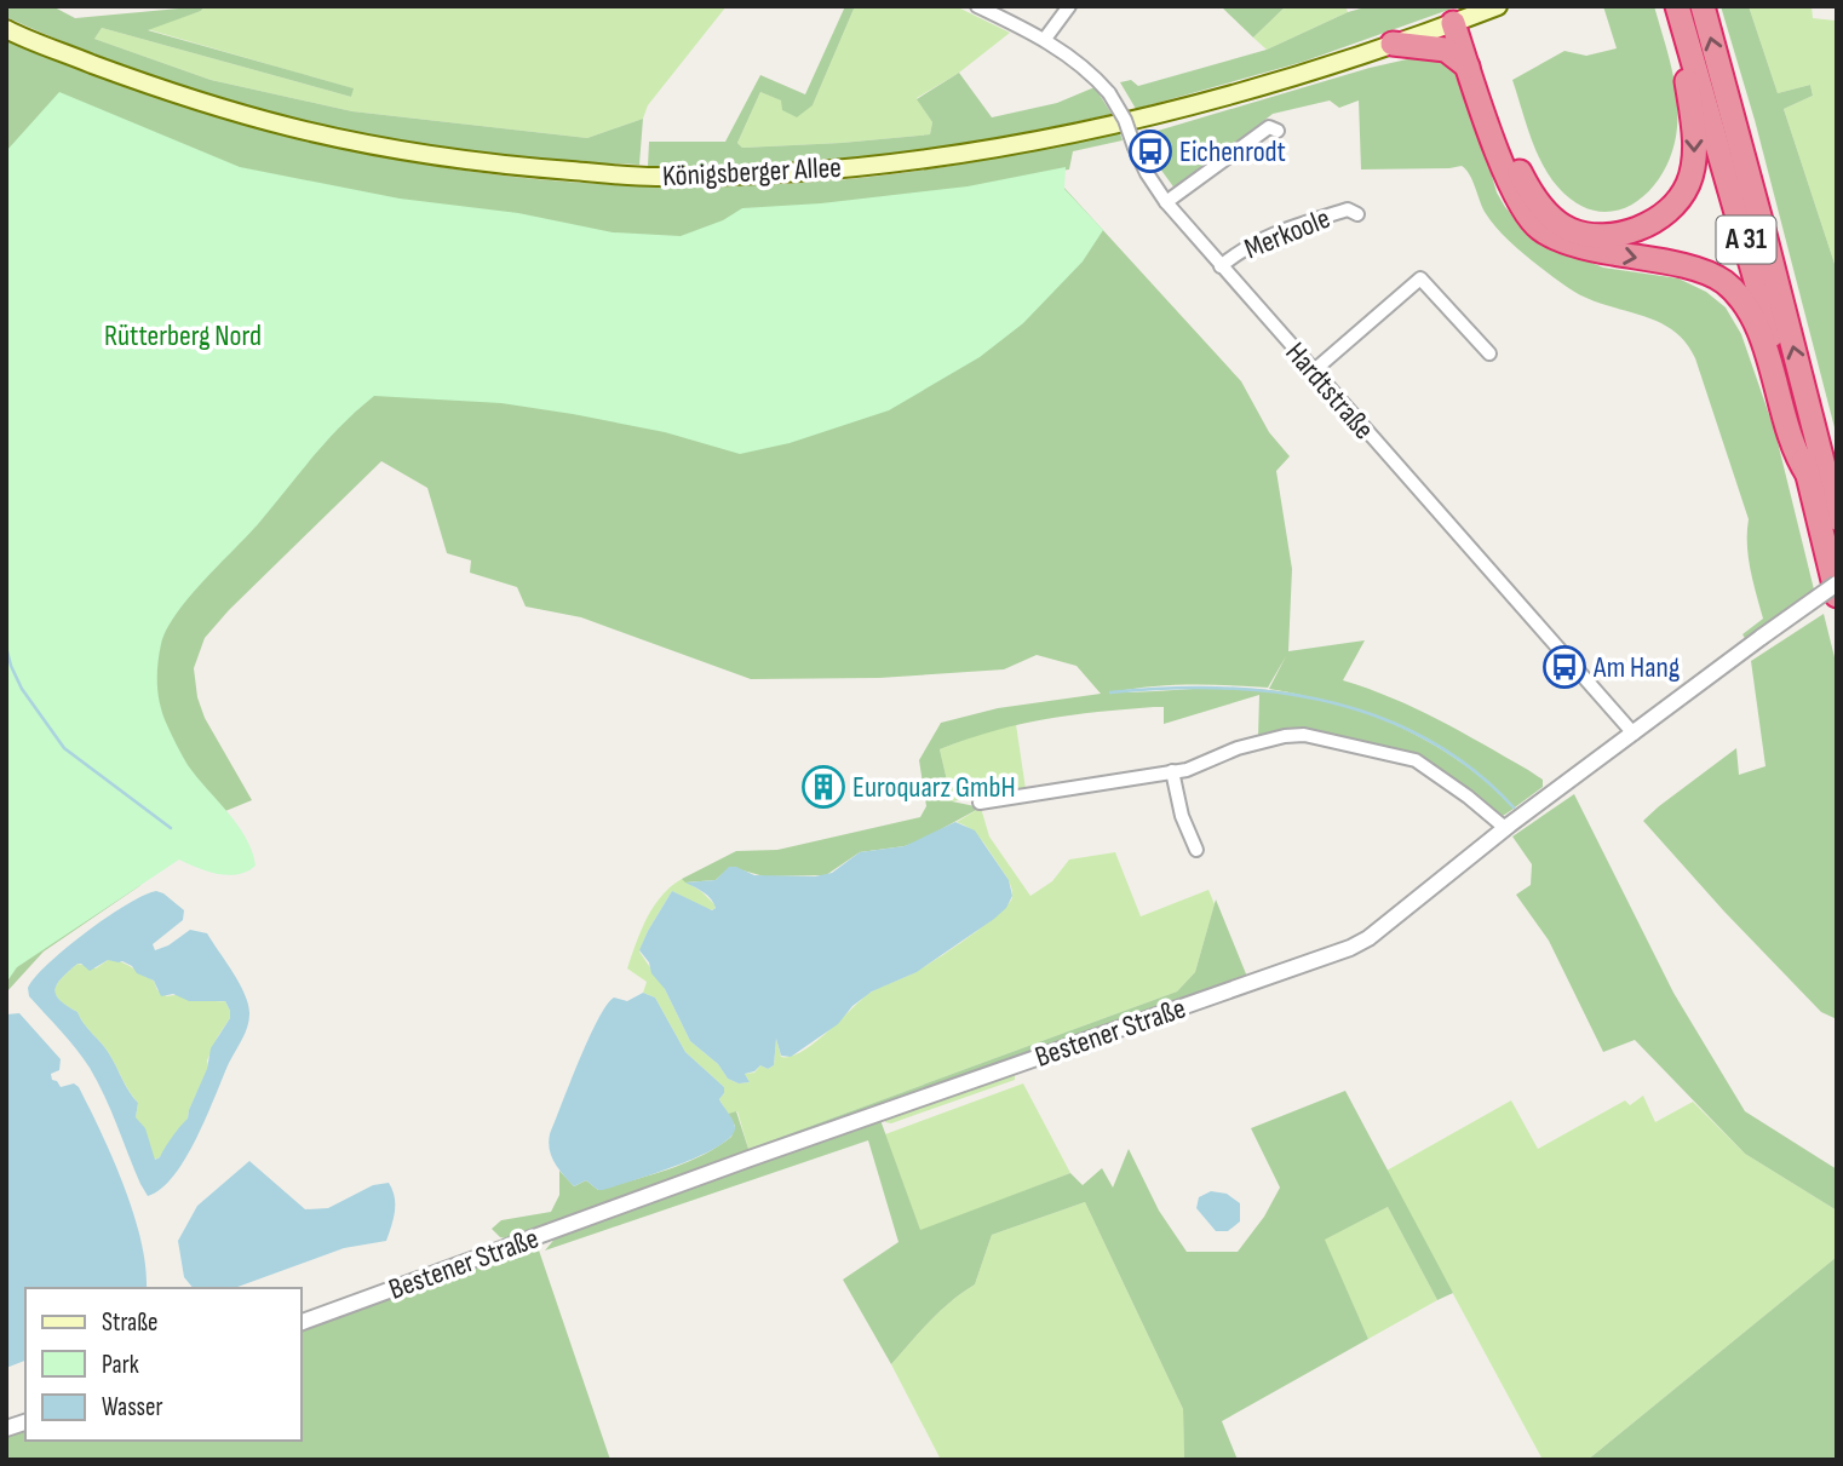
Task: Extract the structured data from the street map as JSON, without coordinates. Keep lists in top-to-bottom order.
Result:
{
  "streets": {
    "highway": ["A 31"],
    "main road": ["Königsberger Allee"],
    "street": ["Merkoole", "Hardtstraße", "Bestener Straße"]
  },
  "crossings": [
    ["Merkoole", "Hardtstraße"],
    ["Hardtstraße", "Bestener Straße"]
  ],
  "parks": ["Rütterberg Nord"],
  "places": {
    "bus stop": ["Eichenrodt", "Am Hang"],
    "building": ["Euroquarz GmbH"]
  },
  "legend": ["Straße", "Park", "Wasser"]
}
